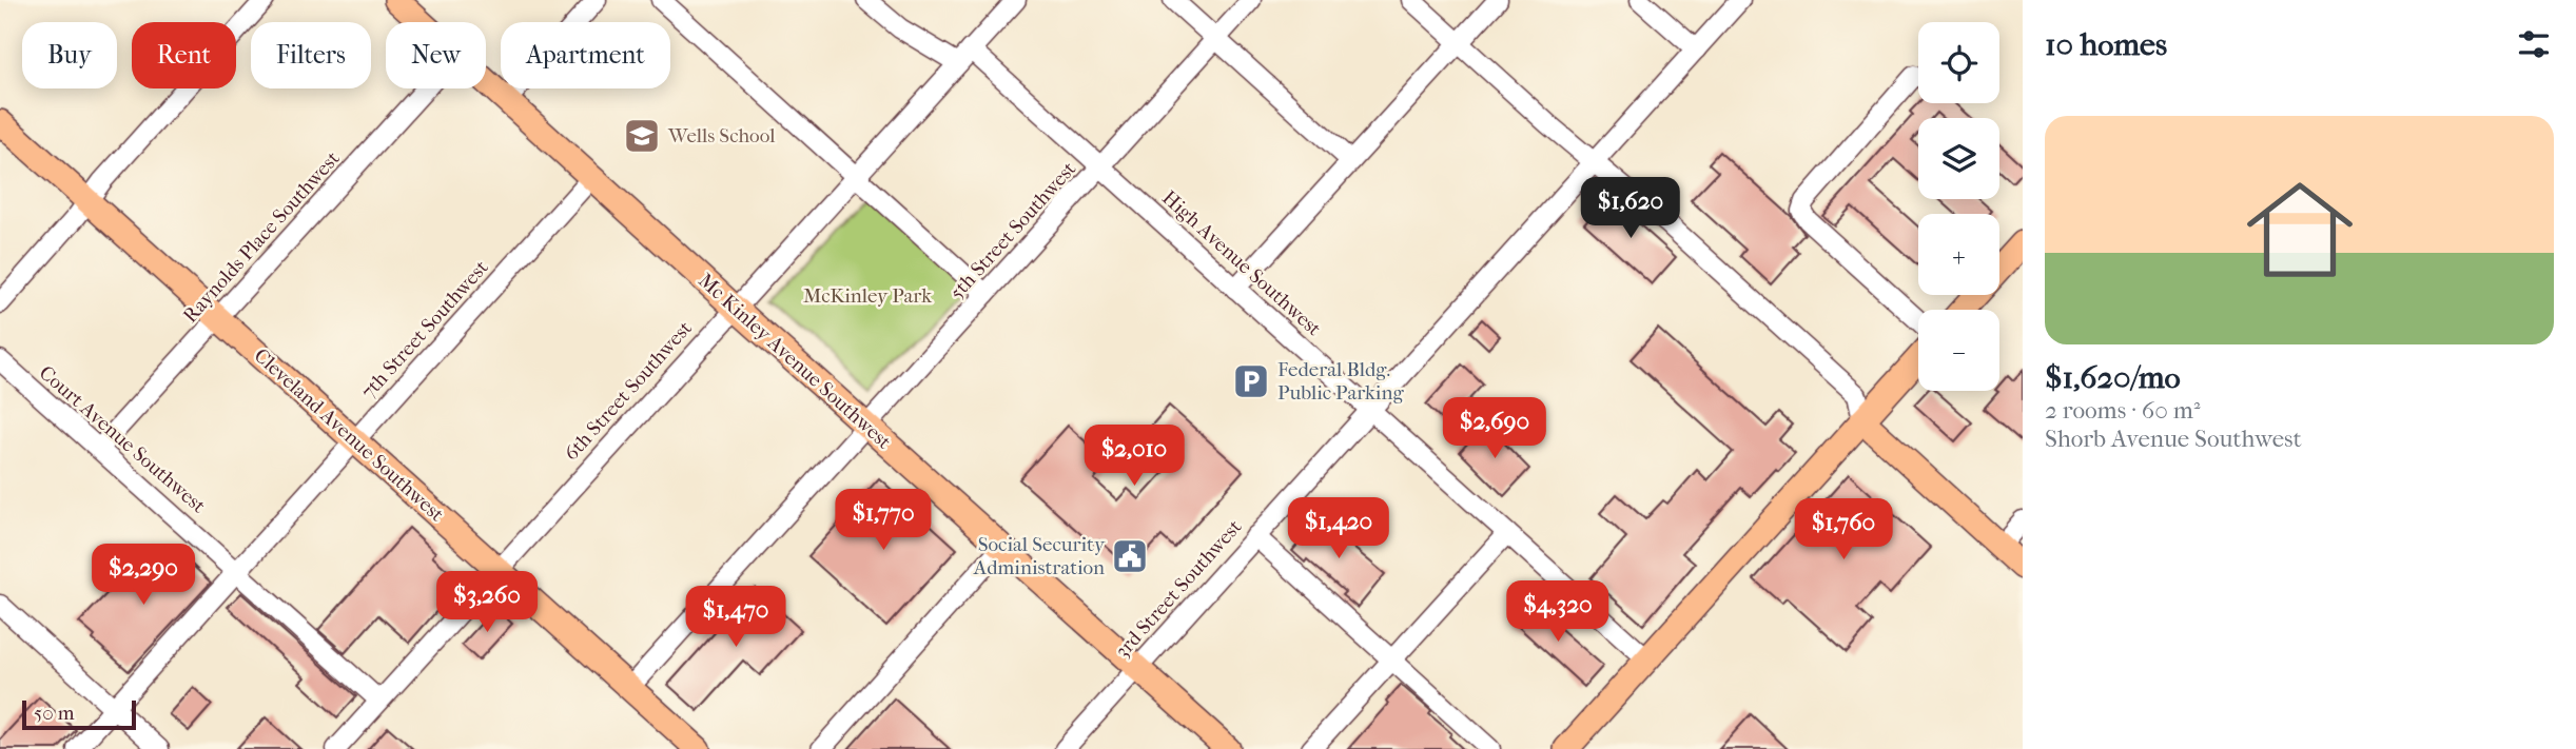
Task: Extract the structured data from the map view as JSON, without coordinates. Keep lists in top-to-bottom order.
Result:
{
  "streets": {
    "main road": ["Mc Kinley Avenue Southwest", "Cleveland Avenue Southwest"],
    "street": [
      "5th Street Southwest",
      "Raynolds Place Southwest",
      "High Avenue Southwest",
      "7th Street Southwest",
      "6th Street Southwest",
      "Court Avenue Southwest",
      "3rd Street Southwest"
    ]
  },
  "crossings": [
    ["5th Street Southwest", "High Avenue Southwest"],
    ["5th Street Southwest", "Mc Kinley Avenue Southwest"],
    ["5th Street Southwest", "Cleveland Avenue Southwest"],
    ["Raynolds Place Southwest", "Cleveland Avenue Southwest"],
    ["Raynolds Place Southwest", "Court Avenue Southwest"],
    ["High Avenue Southwest", "6th Street Southwest"],
    ["High Avenue Southwest", "3rd Street Southwest"],
    ["7th Street Southwest", "Mc Kinley Avenue Southwest"],
    ["7th Street Southwest", "Cleveland Avenue Southwest"],
    ["7th Street Southwest", "Court Avenue Southwest"],
    ["Mc Kinley Avenue Southwest", "6th Street Southwest"],
    ["Mc Kinley Avenue Southwest", "3rd Street Southwest"],
    ["6th Street Southwest", "Cleveland Avenue Southwest"],
    ["6th Street Southwest", "Court Avenue Southwest"]
  ],
  "parks": ["McKinley Park"],
  "places": {
    "school or university": ["Wells School"],
    "parking": ["Federal Bldg. Public Parking"],
    "public building": ["Social Security Administration"]
  },
  "scale_bar": "50 m",
  "page": {
    "heading": "10 homes",
    "map_buttons": ["+", "−"],
    "chip": [
      "Buy",
      "Rent",
      "Filters",
      "New",
      "Apartment"
    ],
    "list": [
      {
        "name": "$1,620/mo",
        "note": "2 rooms · 60 m² · Shorb Avenue Southwest"
      }
    ],
    "price": [
      "$1,620",
      "$2,690",
      "$2,010",
      "$1,770",
      "$1,420",
      "$1,760",
      "$2,290",
      "$3,260",
      "$4,320",
      "$1,470"
    ],
    "scale": "50 m"
  }
}
